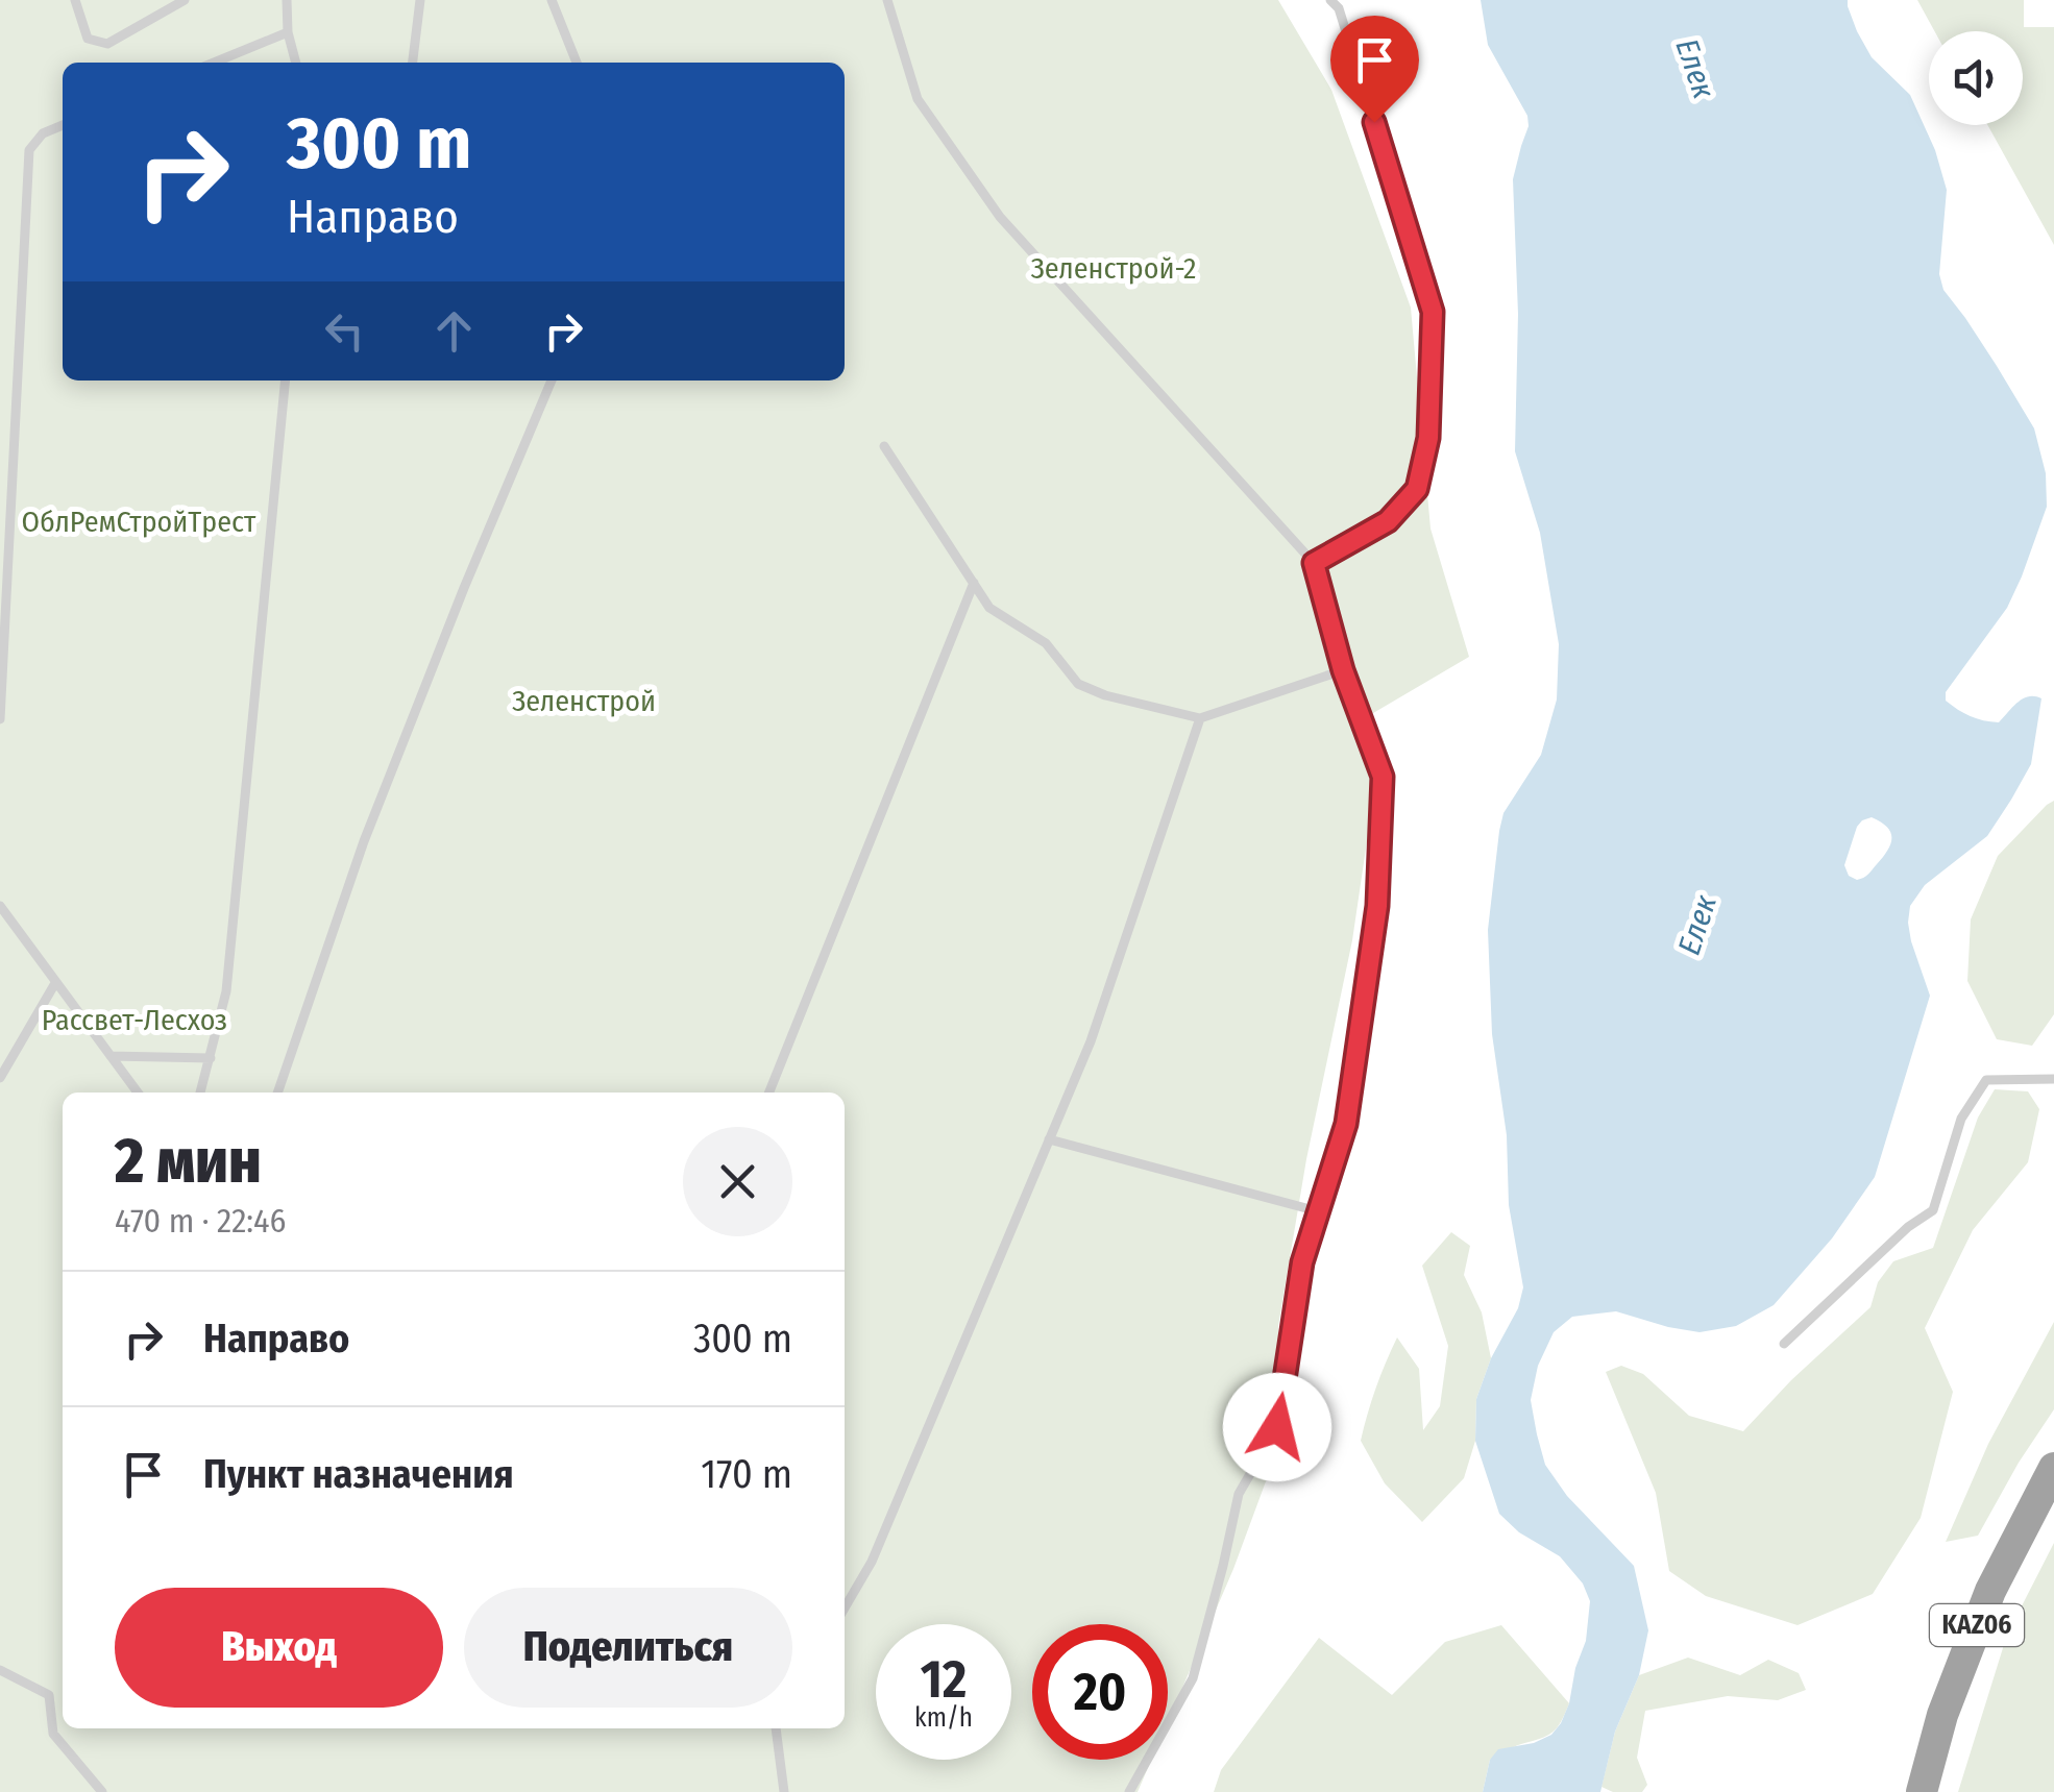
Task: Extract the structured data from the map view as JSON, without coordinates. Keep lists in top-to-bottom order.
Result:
{
  "streets": {
    "highway": ["KАZ06"]
  },
  "water": ["Елек"],
  "parks": [
    "Зеленстрой-2",
    "ОблРемСтройТрест",
    "Зеленстрой",
    "Рассвет-Лесхоз"
  ],
  "page": {
    "turn": ["300 m", "Направо"],
    "heading": ["2 мин", "470 m · 22:46"],
    "list": [
      {
        "name": "Направо",
        "value": "300 m"
      },
      {
        "name": "Пункт назначения",
        "value": "170 m"
      }
    ],
    "buttons": ["Выход", "Поделиться"],
    "speed": "12 km/h",
    "limit": "20"
  }
}
